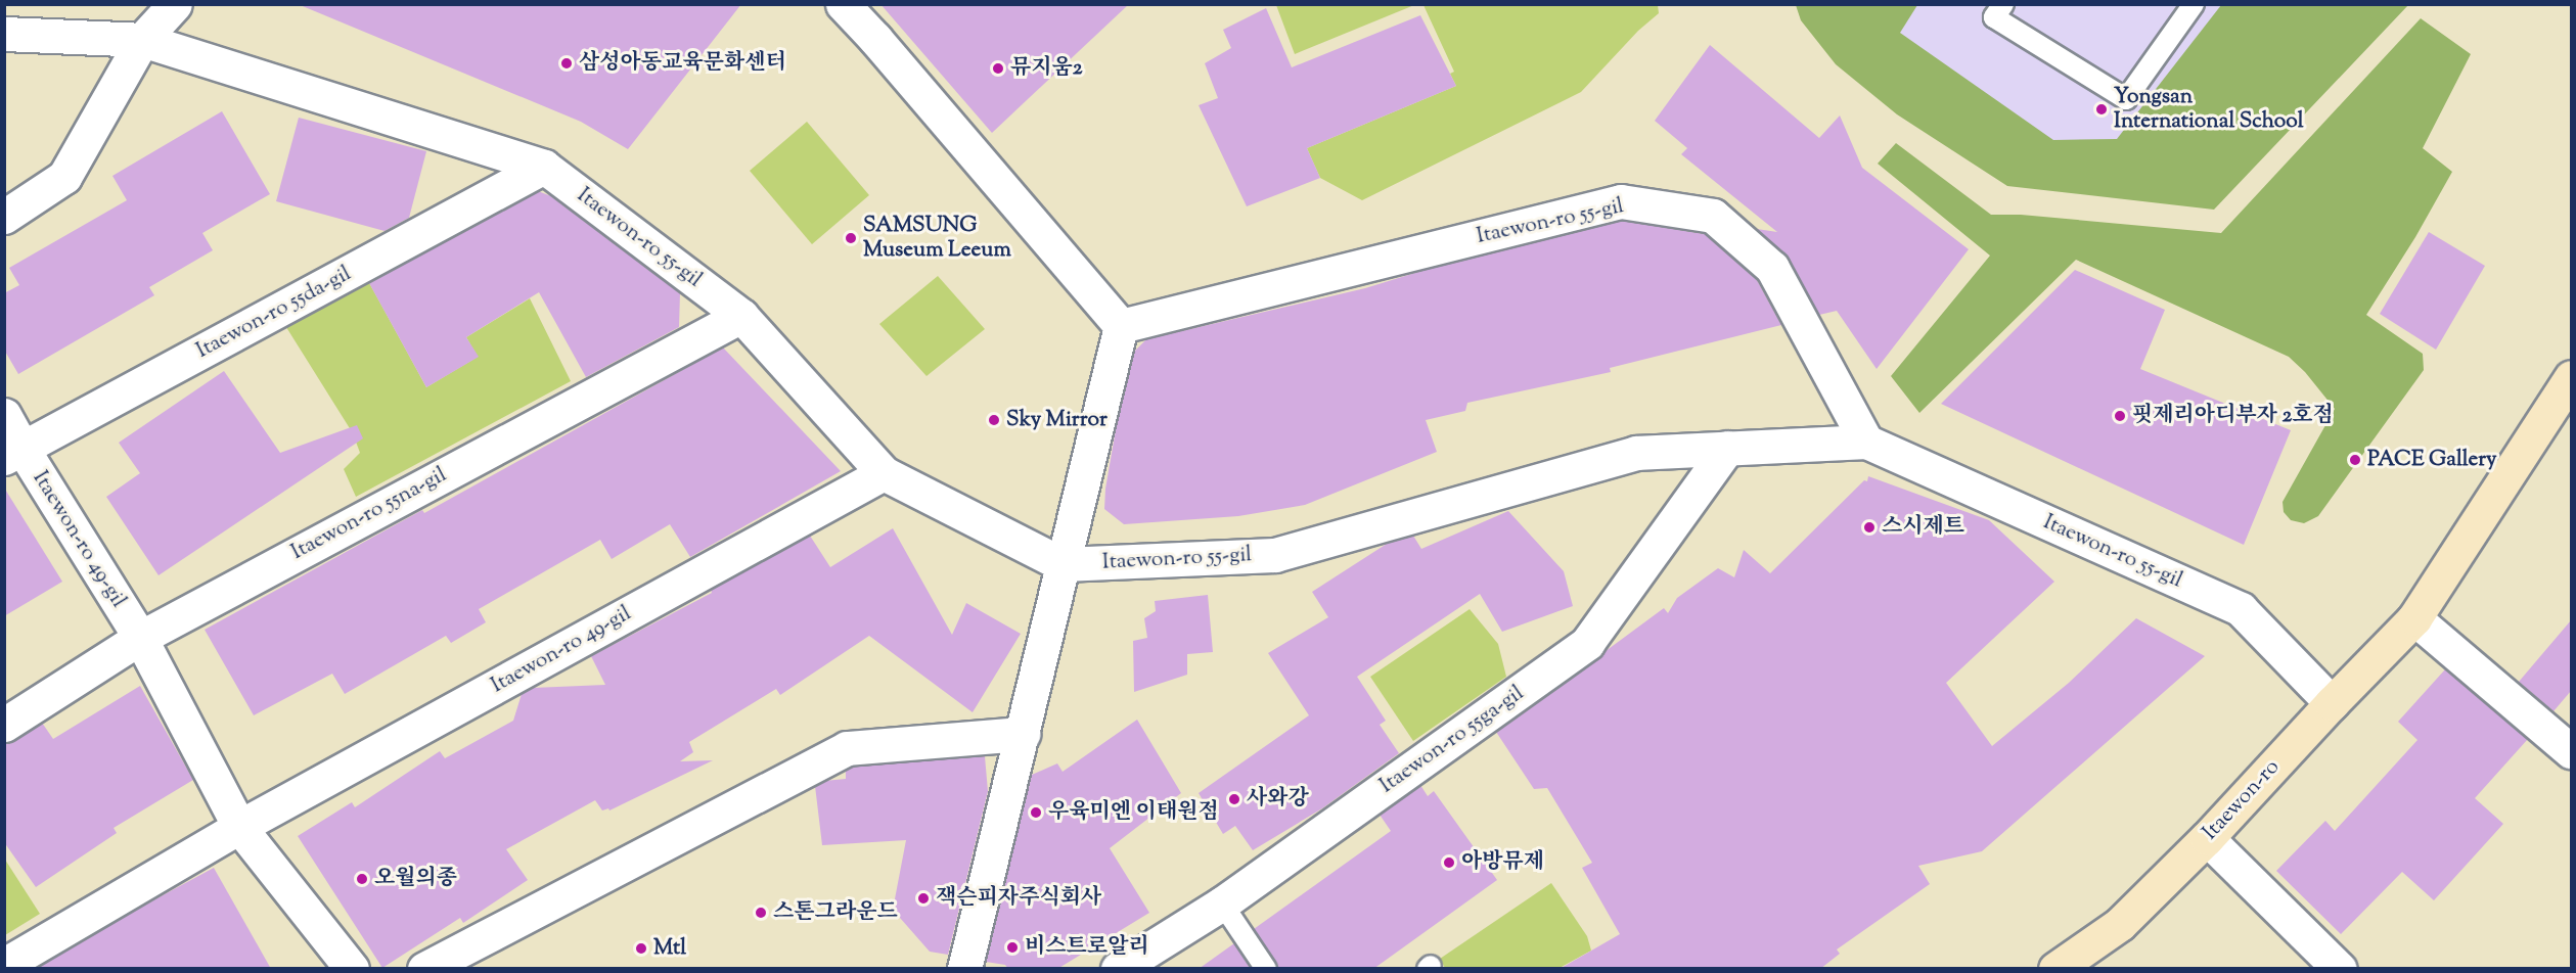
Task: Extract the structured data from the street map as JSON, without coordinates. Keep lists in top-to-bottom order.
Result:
{
  "streets": {
    "main road": ["Itaewon-ro"],
    "street": [
      "Itaewon-ro 55-gil",
      "Itaewon-ro 55da-gil",
      "Itaewon-ro 55na-gil",
      "Itaewon-ro 49-gil",
      "Itaewon-ro 55ga-gil"
    ]
  },
  "crossings": [
    ["Itaewon-ro 55-gil", "Itaewon-ro 55da-gil"],
    ["Itaewon-ro 55-gil", "Itaewon-ro 55na-gil"],
    ["Itaewon-ro 55-gil", "Itaewon-ro 49-gil"],
    ["Itaewon-ro 55-gil", "Itaewon-ro 55ga-gil"],
    ["Itaewon-ro 55-gil", "Itaewon-ro"],
    ["Itaewon-ro 55da-gil", "Itaewon-ro 49-gil"],
    ["Itaewon-ro 55na-gil", "Itaewon-ro 49-gil"]
  ],
  "places": [
    "삼성아동교육문화센터",
    "뮤지움2",
    "Yongsan International School",
    "SAMSUNG Museum Leeum",
    "핏제리아디부자 2호점",
    "Sky Mirror",
    "PACE Gallery",
    "스시제트",
    "사와강",
    "우육미엔 이태원점",
    "아방뮤제",
    "오월의종",
    "잭슨피자주식회사",
    "스톤그라운드",
    "비스트로알리",
    "Mtl"
  ]
}
